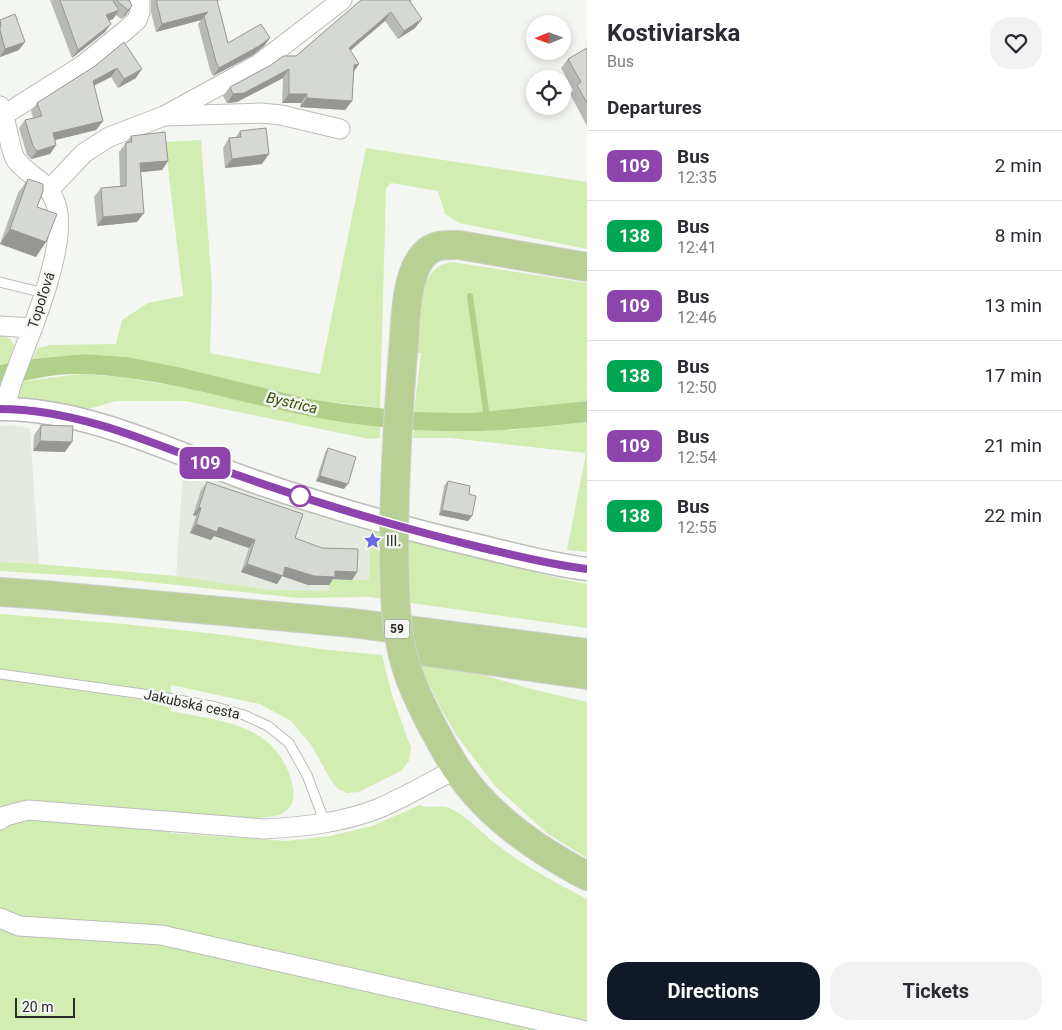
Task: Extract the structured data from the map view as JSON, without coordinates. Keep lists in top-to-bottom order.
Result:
{
  "streets": {
    "main road": ["59"],
    "street": ["Topoľová"],
    "lane": ["Jakubská cesta"]
  },
  "water": ["Bystrica"],
  "places": {
    "place": ["III."]
  },
  "lines": ["bus line 109"],
  "scale_bar": "20 m",
  "north": "left",
  "page": {
    "on_map": "109",
    "heading": [
      ["Kostiviarska", "Bus"],
      "Departures"
    ],
    "list": [
      {
        "mark": "109",
        "name": "Bus",
        "note": "12:35",
        "value": "2 min"
      },
      {
        "mark": "138",
        "name": "Bus",
        "note": "12:41",
        "value": "8 min"
      },
      {
        "mark": "109",
        "name": "Bus",
        "note": "12:46",
        "value": "13 min"
      },
      {
        "mark": "138",
        "name": "Bus",
        "note": "12:50",
        "value": "17 min"
      },
      {
        "mark": "109",
        "name": "Bus",
        "note": "12:54",
        "value": "21 min"
      },
      {
        "mark": "138",
        "name": "Bus",
        "note": "12:55",
        "value": "22 min"
      }
    ],
    "buttons": ["Directions", "Tickets"],
    "scale": "20 m"
  }
}
